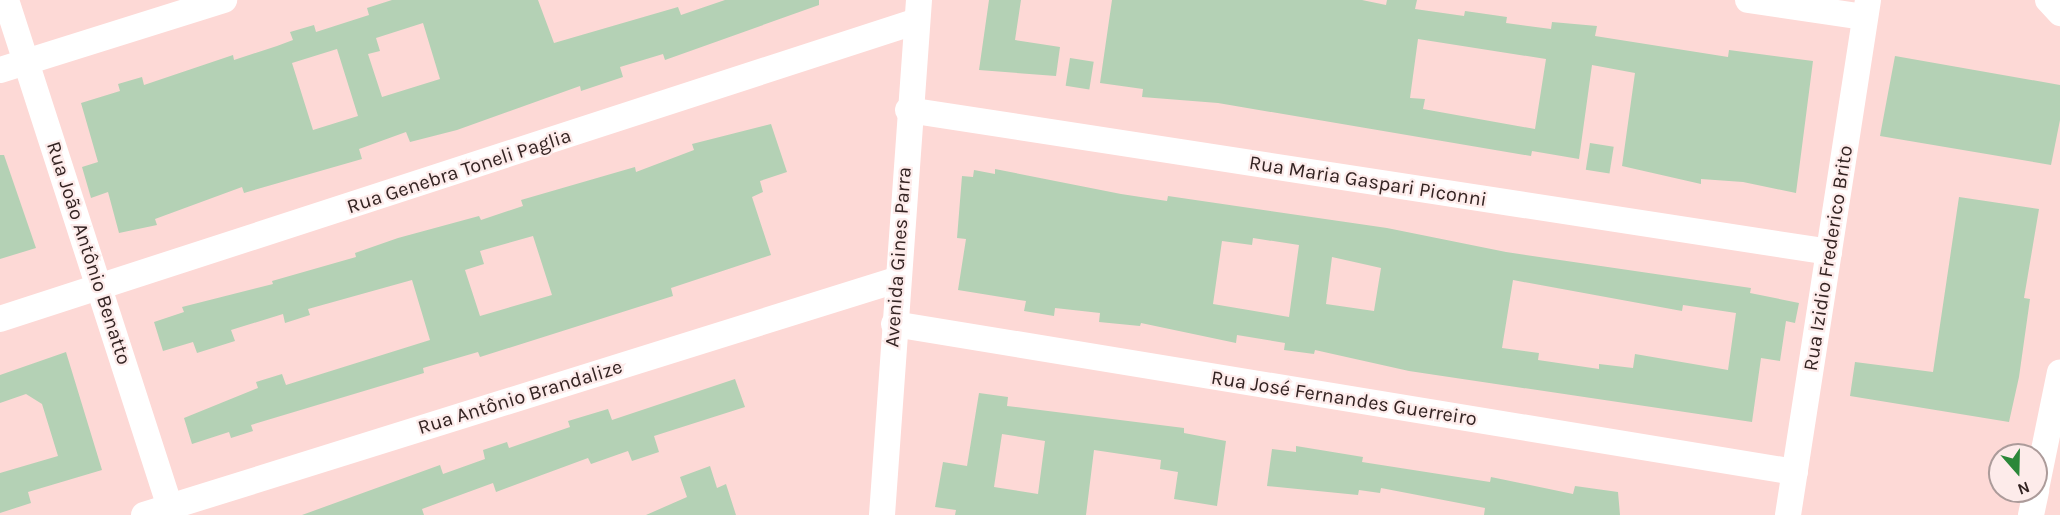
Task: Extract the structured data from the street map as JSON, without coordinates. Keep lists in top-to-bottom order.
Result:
{
  "streets": {
    "street": [
      "Rua Genebra Toneli Paglia",
      "Rua Maria Gaspari Piconni",
      "Rua João Antônio Benatto",
      "Avenida Gines Parra",
      "Rua Izidio Frederico Brito",
      "Rua Antônio Brandalize",
      "Rua José Fernandes Guerreiro"
    ]
  },
  "crossings": [
    ["Rua Genebra Toneli Paglia", "Rua João Antônio Benatto"],
    ["Rua Genebra Toneli Paglia", "Avenida Gines Parra"],
    ["Rua Maria Gaspari Piconni", "Avenida Gines Parra"],
    ["Rua Maria Gaspari Piconni", "Rua Izidio Frederico Brito"],
    ["Rua João Antônio Benatto", "Rua Antônio Brandalize"],
    ["Avenida Gines Parra", "Rua Antônio Brandalize"],
    ["Avenida Gines Parra", "Rua José Fernandes Guerreiro"],
    ["Rua Izidio Frederico Brito", "Rua José Fernandes Guerreiro"]
  ],
  "north": "bottom"
}
